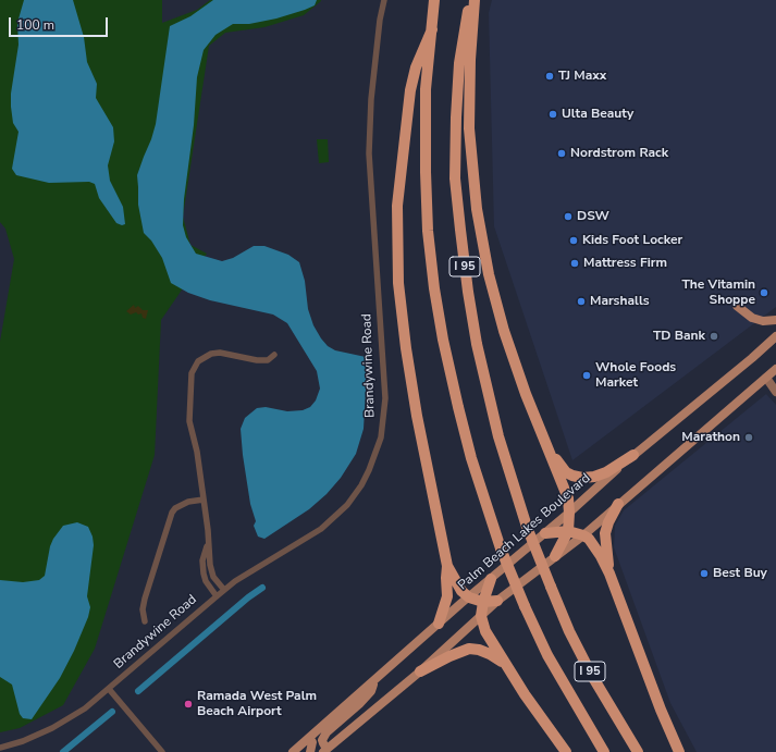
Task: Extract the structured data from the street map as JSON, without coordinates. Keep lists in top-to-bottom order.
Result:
{
  "streets": {
    "highway": ["I 95"],
    "main road": ["Palm Beach Lakes Boulevard"],
    "street": ["Brandywine Road"]
  },
  "places": [
    "TJ Maxx",
    "Ulta Beauty",
    "Nordstrom Rack",
    "DSW",
    "Kids Foot Locker",
    "Mattress Firm",
    "The Vitamin Shoppe",
    "Marshalls",
    "TD Bank",
    "Whole Foods Market",
    "Marathon",
    "Best Buy",
    "Ramada West Palm Beach Airport"
  ],
  "scale_bar": "100 m"
}
